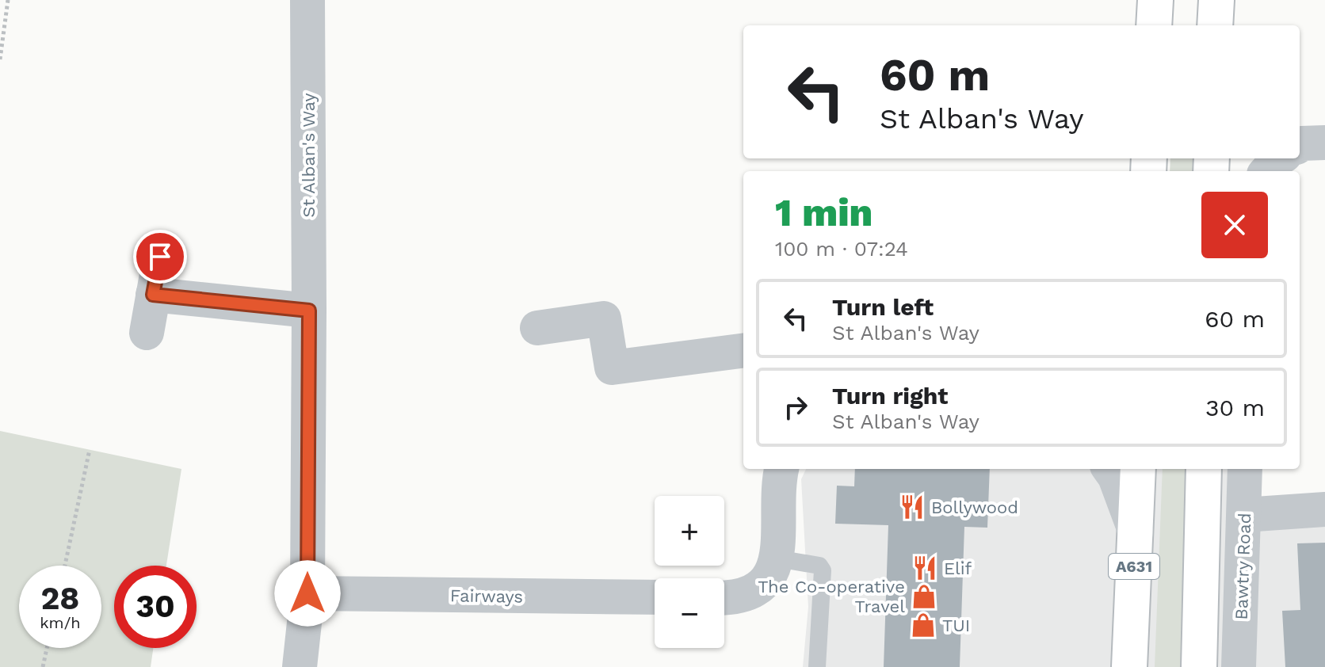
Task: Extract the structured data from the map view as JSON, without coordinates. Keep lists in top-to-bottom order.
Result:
{
  "streets": {
    "main road": ["A631"],
    "street": ["St Alban's Way", "Bawtry Road", "Fairways"]
  },
  "crossings": [
    ["St Alban's Way", "Fairways"]
  ],
  "places": {
    "restaurant": ["Bollywood", "Elif"],
    "shop": ["The Co-operative Travel", "TUI"]
  },
  "page": {
    "turn": ["60 m", "St Alban's Way"],
    "heading": ["1 min", "100 m · 07:24"],
    "list": [
      {
        "name": "Turn left",
        "note": "St Alban's Way",
        "value": "60 m"
      },
      {
        "name": "Turn right",
        "note": "St Alban's Way",
        "value": "30 m"
      }
    ],
    "map_buttons": ["+", "−"],
    "speed": "28 km/h",
    "limit": "30"
  }
}
